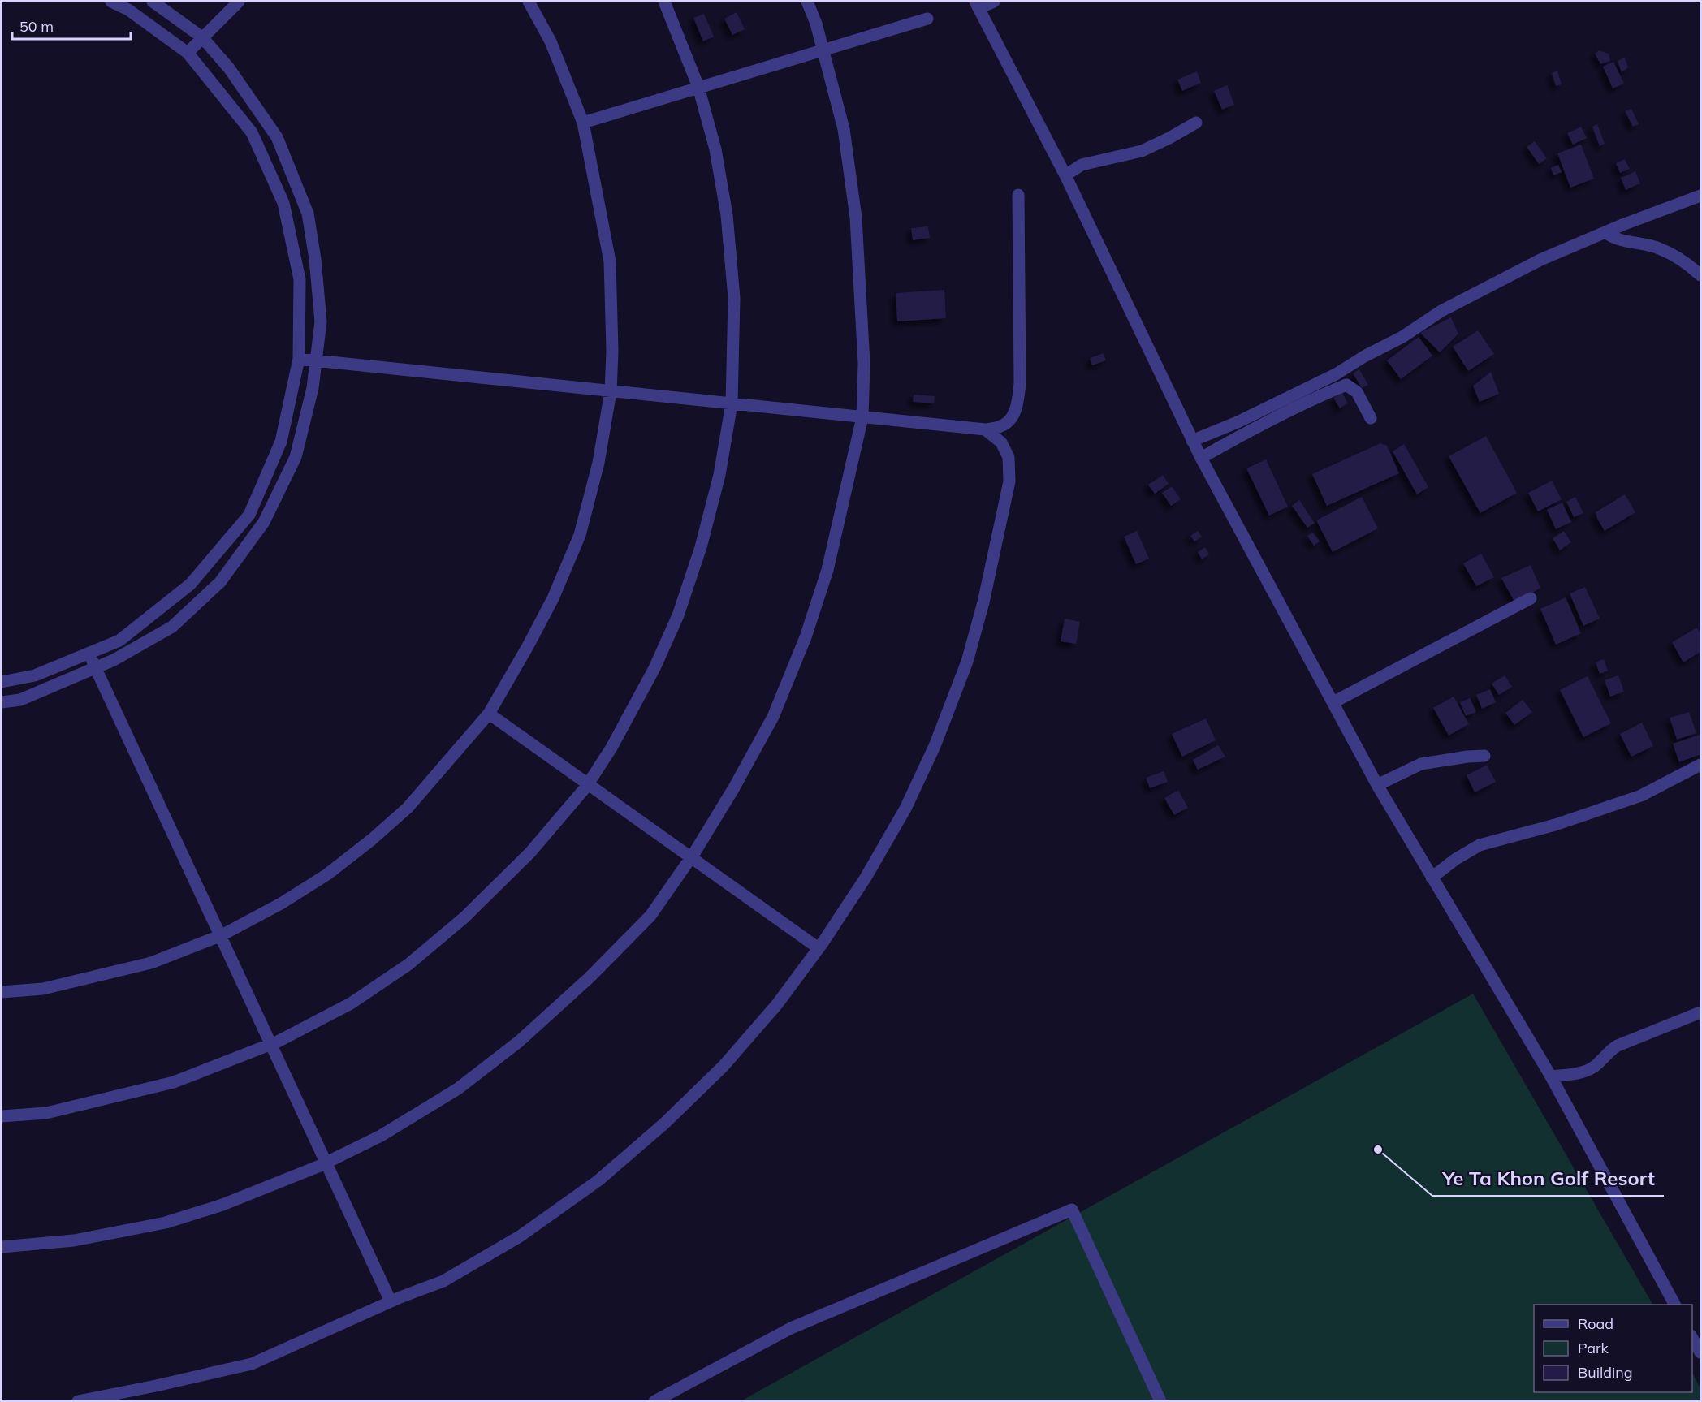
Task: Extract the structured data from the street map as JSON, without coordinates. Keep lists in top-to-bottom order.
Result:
{
  "places": ["Ye Ta Khon Golf Resort"],
  "legend": ["Road", "Park", "Building"],
  "scale_bar": "50 m"
}
